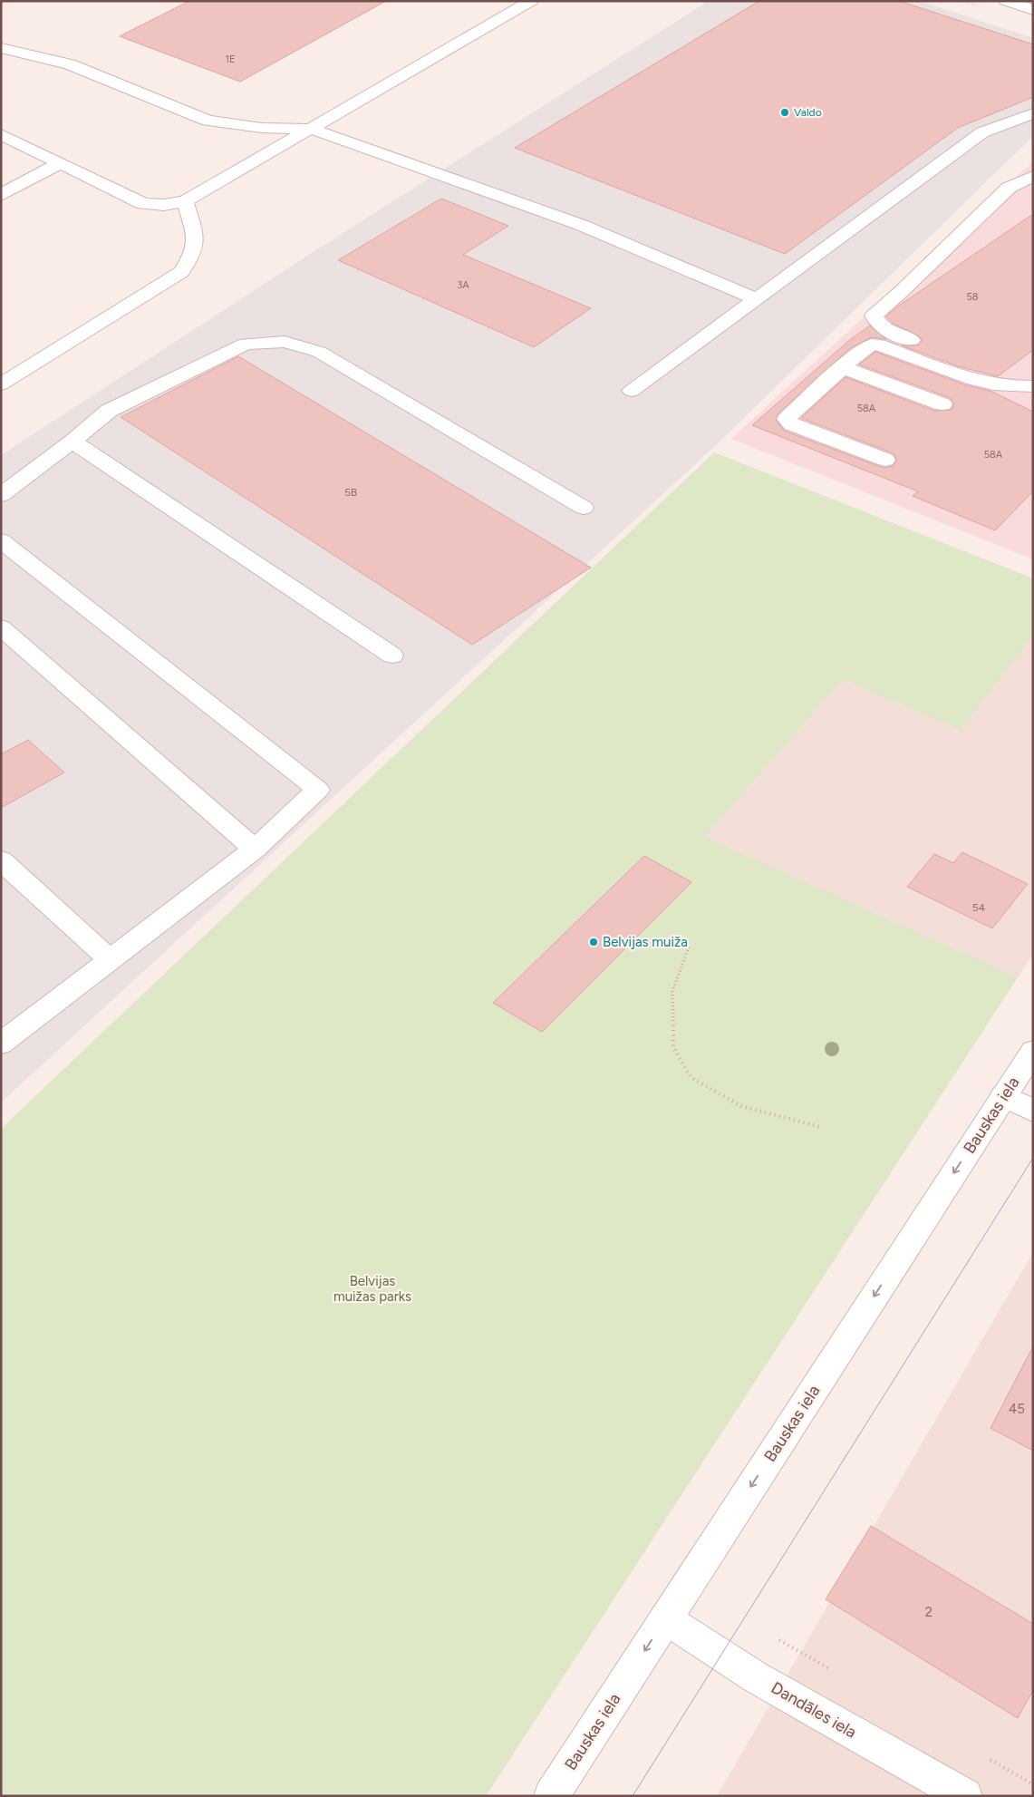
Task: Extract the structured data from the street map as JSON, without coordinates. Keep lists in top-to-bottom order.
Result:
{
  "streets": {
    "street": ["Bauskas iela", "Dandāles iela"]
  },
  "crossings": [
    ["Bauskas iela", "Dandāles iela"]
  ],
  "one_way": ["Bauskas iela"],
  "parks": ["Belvijas muižas parks"],
  "places": ["Valdo", "Belvijas muiža"],
  "house_numbers": [
    "1E",
    "3A",
    "58",
    "58A",
    "58A",
    "5B",
    "54",
    "45",
    "2"
  ]
}
